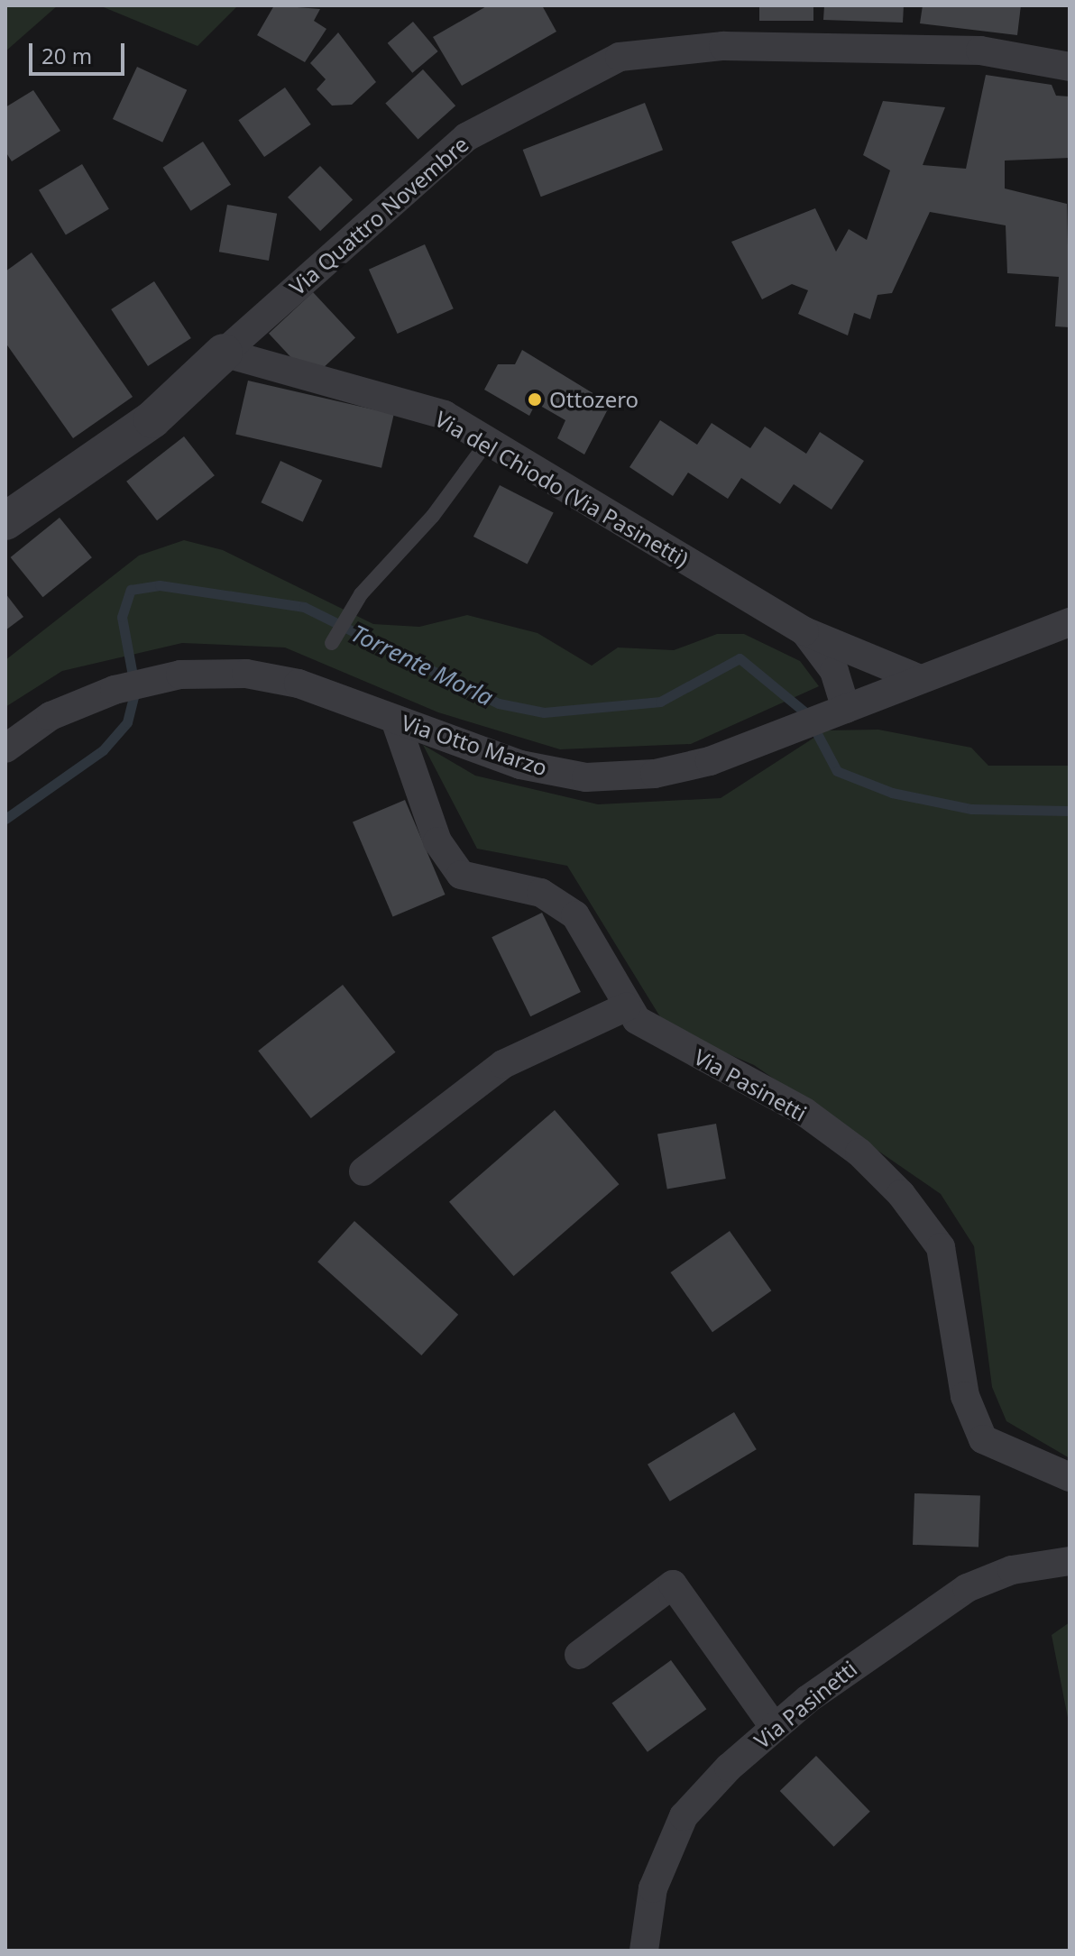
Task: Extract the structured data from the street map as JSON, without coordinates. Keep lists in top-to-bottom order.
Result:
{
  "streets": {
    "street": [
      "Via Quattro Novembre",
      "Via del Chiodo (Via Pasinetti)",
      "Via Otto Marzo",
      "Via Pasinetti"
    ]
  },
  "crossings": [
    ["Via Quattro Novembre", "Via del Chiodo (Via Pasinetti)"],
    ["Via Otto Marzo", "Via Pasinetti"]
  ],
  "water": ["Torrente Morla"],
  "places": ["Ottozero"],
  "scale_bar": "20 m"
}
